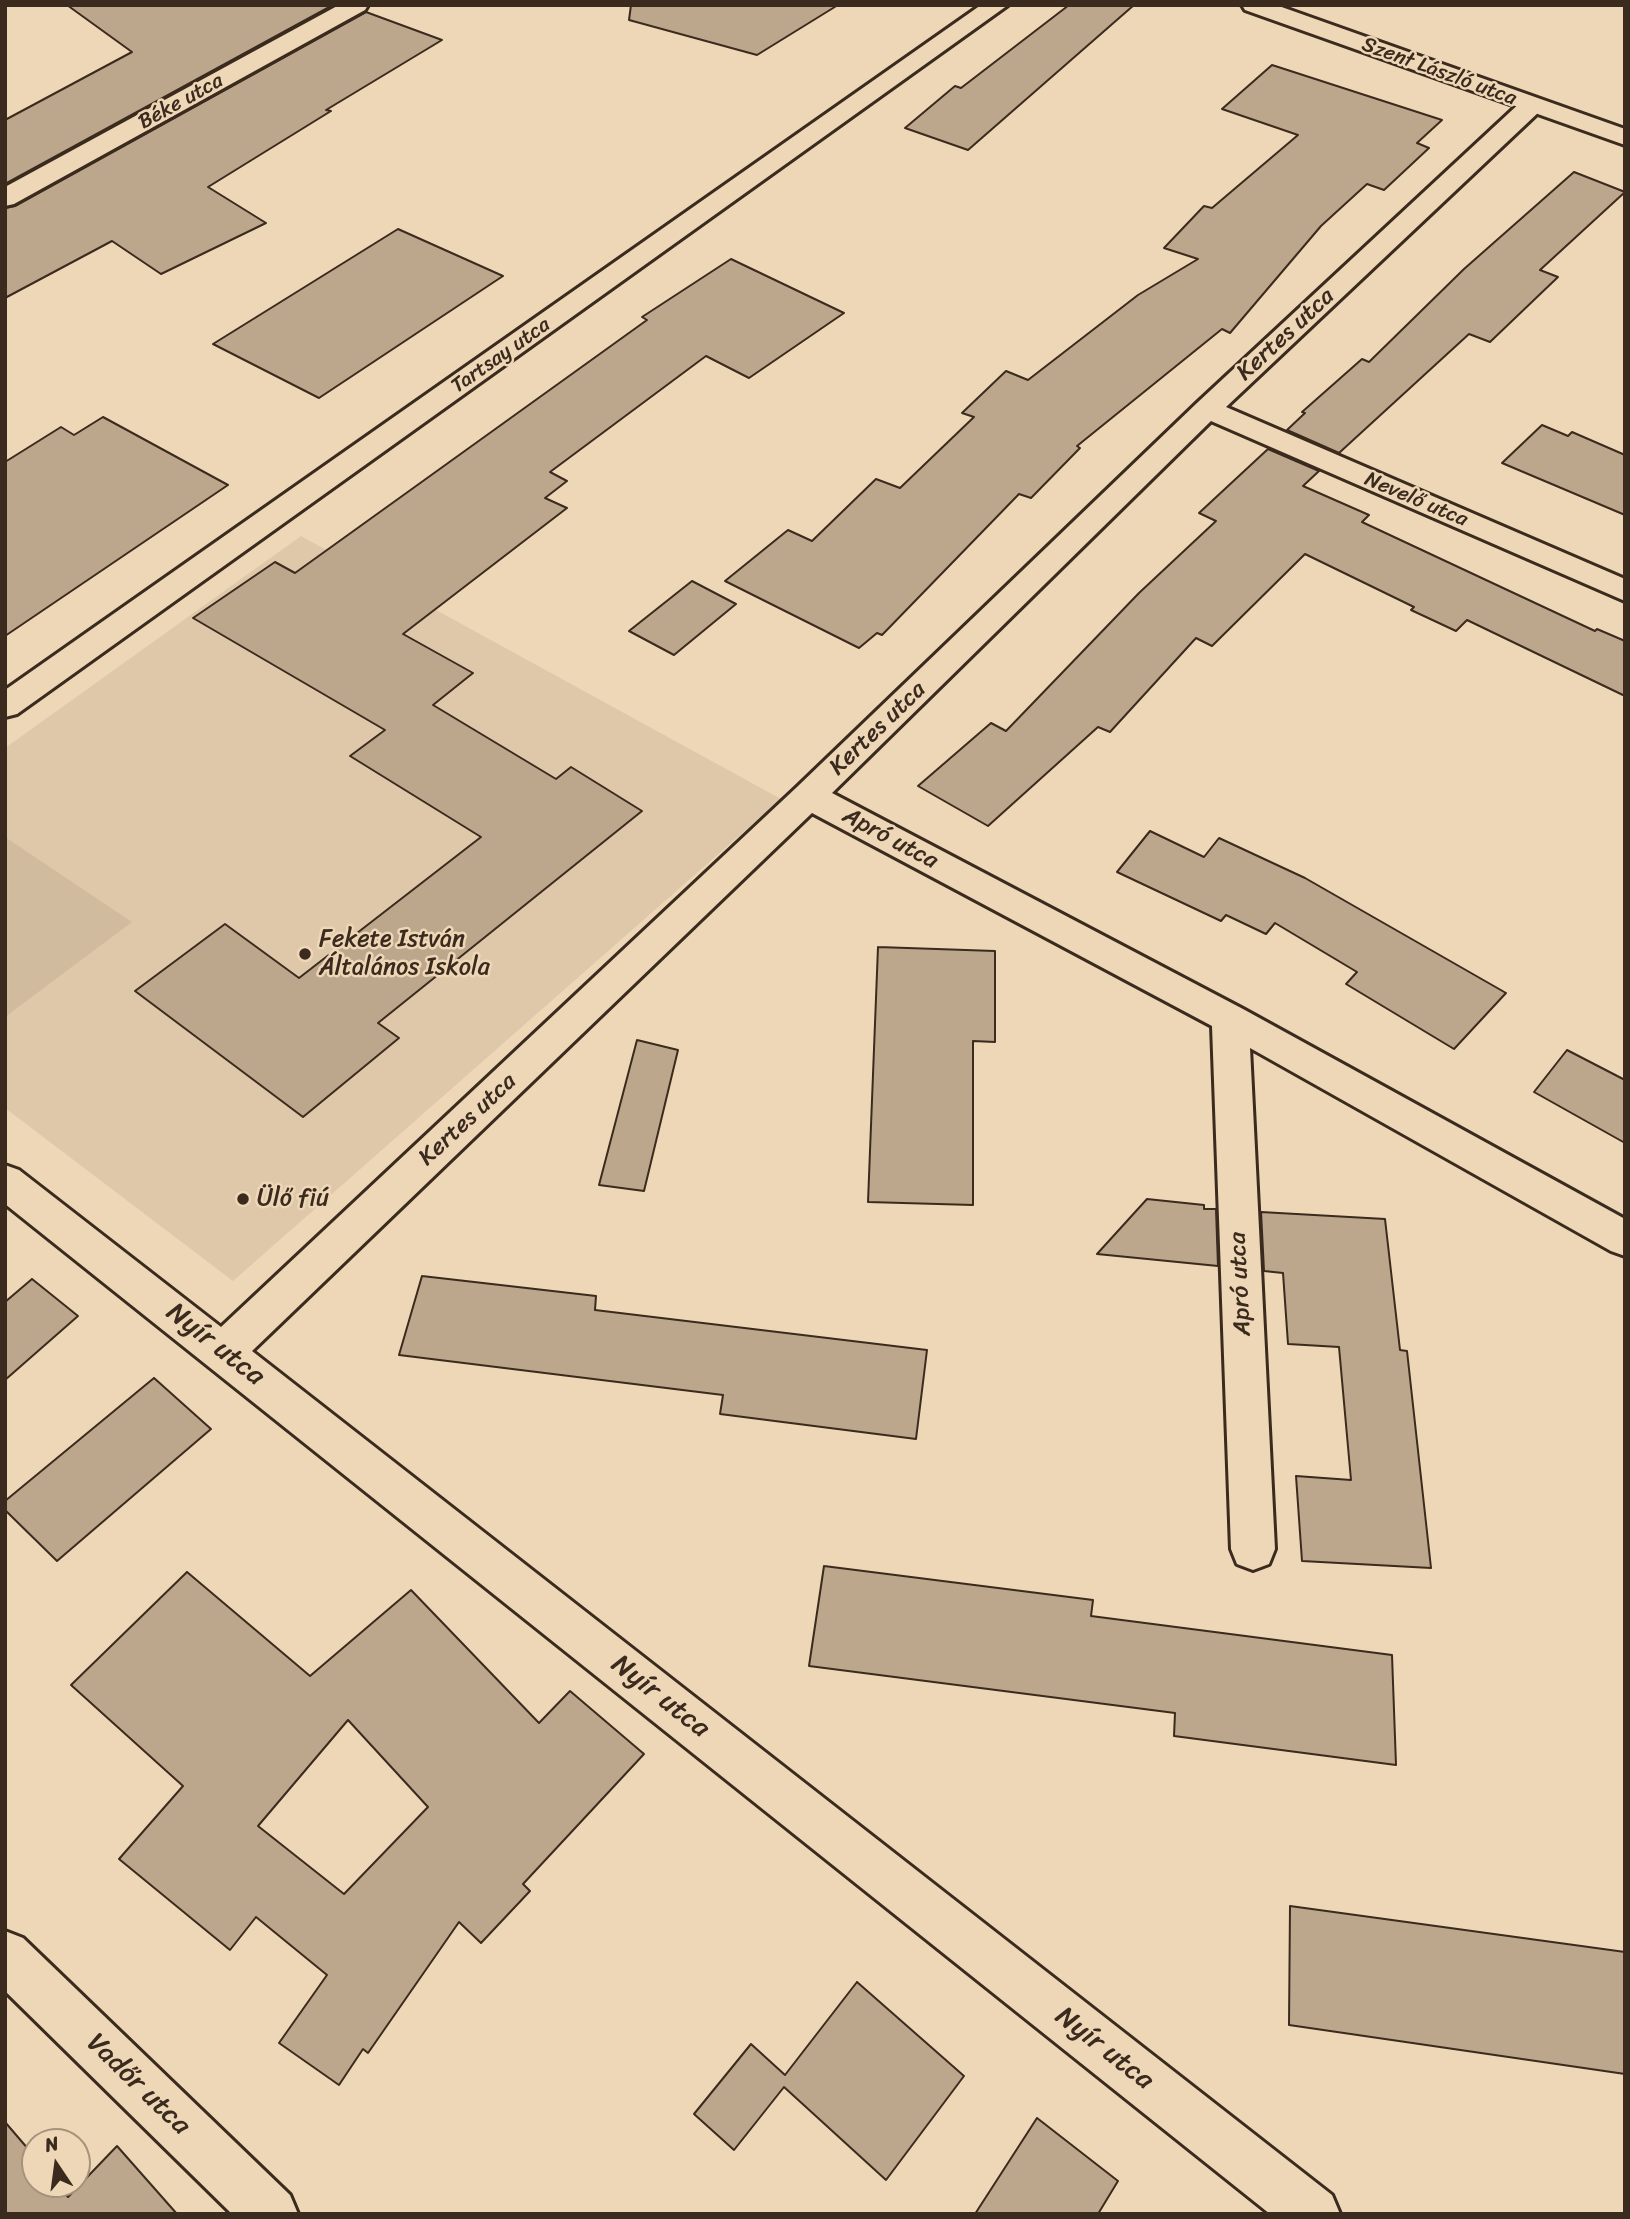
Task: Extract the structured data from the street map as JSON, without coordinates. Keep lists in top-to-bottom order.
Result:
{
  "streets": {
    "street": [
      "Szent László utca",
      "Béke utca",
      "Kertes utca",
      "Tartsay utca",
      "Nevelő utca",
      "Apró utca",
      "Nyír utca",
      "Vadőr utca"
    ]
  },
  "crossings": [
    ["Szent László utca", "Kertes utca"],
    ["Kertes utca", "Nevelő utca"],
    ["Kertes utca", "Apró utca"],
    ["Kertes utca", "Nyír utca"]
  ],
  "places": ["Fekete István Általános Iskola", "Ülő fiú"],
  "north": "top"
}
